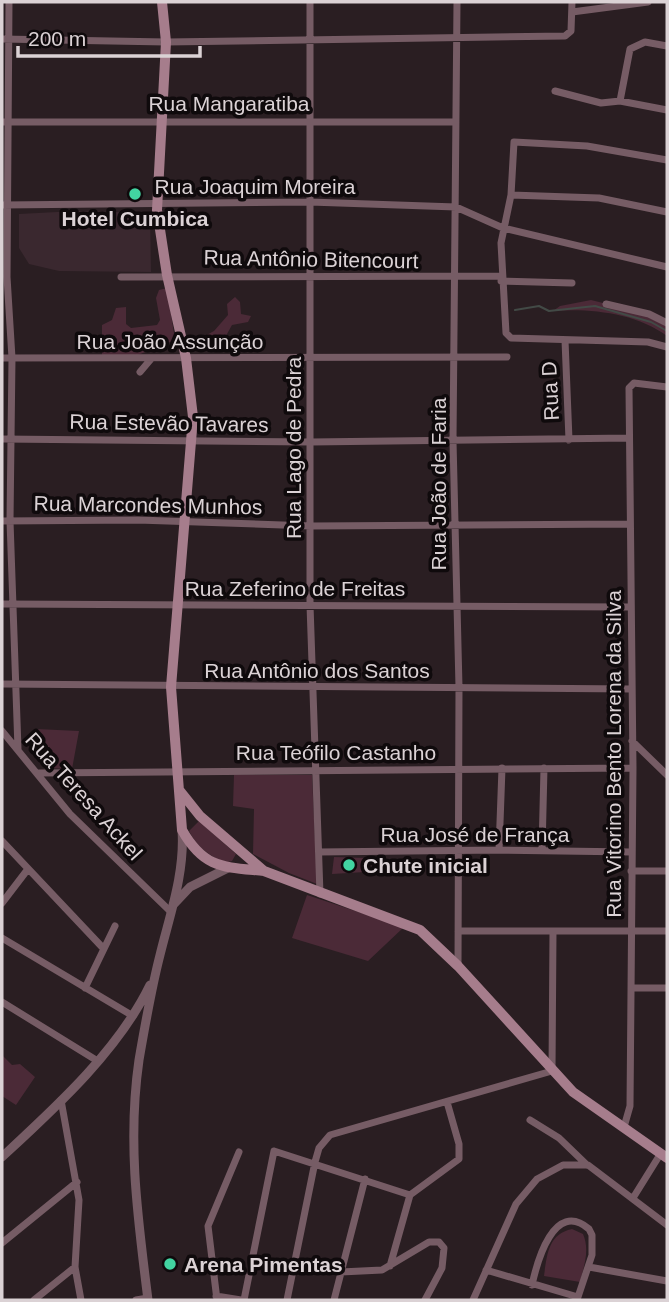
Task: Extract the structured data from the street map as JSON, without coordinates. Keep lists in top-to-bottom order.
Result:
{
  "streets": {
    "street": [
      "Rua Mangaratiba",
      "Rua Joaquim Moreira",
      "Rua Antônio Bitencourt",
      "Rua João Assunção",
      "Rua D",
      "Rua Estevão Tavares",
      "Rua Lago de Pedra",
      "Rua João de Faria",
      "Rua Marcondes Munhos",
      "Rua Zeferino de Freitas",
      "Rua Antônio dos Santos",
      "Rua Teófilo Castanho",
      "Rua Vitorino Bento Lorena da Silva",
      "Rua Teresa Ackel",
      "Rua José de França"
    ]
  },
  "crossings": [
    ["Rua Mangaratiba", "Rua Lago de Pedra"],
    ["Rua Mangaratiba", "Rua João de Faria"],
    ["Rua Joaquim Moreira", "Rua Lago de Pedra"],
    ["Rua Joaquim Moreira", "Rua João de Faria"],
    ["Rua Antônio Bitencourt", "Rua Lago de Pedra"],
    ["Rua Antônio Bitencourt", "Rua João de Faria"],
    ["Rua João Assunção", "Rua Lago de Pedra"],
    ["Rua João Assunção", "Rua João de Faria"],
    ["Rua D", "Rua Estevão Tavares"],
    ["Rua Estevão Tavares", "Rua Lago de Pedra"],
    ["Rua Estevão Tavares", "Rua João de Faria"],
    ["Rua Estevão Tavares", "Rua Vitorino Bento Lorena da Silva"],
    ["Rua Lago de Pedra", "Rua Marcondes Munhos"],
    ["Rua Lago de Pedra", "Rua Zeferino de Freitas"],
    ["Rua Lago de Pedra", "Rua Antônio dos Santos"],
    ["Rua Lago de Pedra", "Rua Teófilo Castanho"],
    ["Rua Lago de Pedra", "Rua José de França"],
    ["Rua João de Faria", "Rua Marcondes Munhos"],
    ["Rua João de Faria", "Rua Zeferino de Freitas"],
    ["Rua João de Faria", "Rua Antônio dos Santos"],
    ["Rua João de Faria", "Rua Teófilo Castanho"],
    ["Rua João de Faria", "Rua José de França"],
    ["Rua Marcondes Munhos", "Rua Vitorino Bento Lorena da Silva"],
    ["Rua Zeferino de Freitas", "Rua Vitorino Bento Lorena da Silva"],
    ["Rua Antônio dos Santos", "Rua Vitorino Bento Lorena da Silva"],
    ["Rua Teófilo Castanho", "Rua Vitorino Bento Lorena da Silva"],
    ["Rua Teófilo Castanho", "Rua Teresa Ackel"],
    ["Rua Vitorino Bento Lorena da Silva", "Rua José de França"]
  ],
  "places": ["Hotel Cumbica", "Chute inicial", "Arena Pimentas"],
  "scale_bar": "200 m"
}
